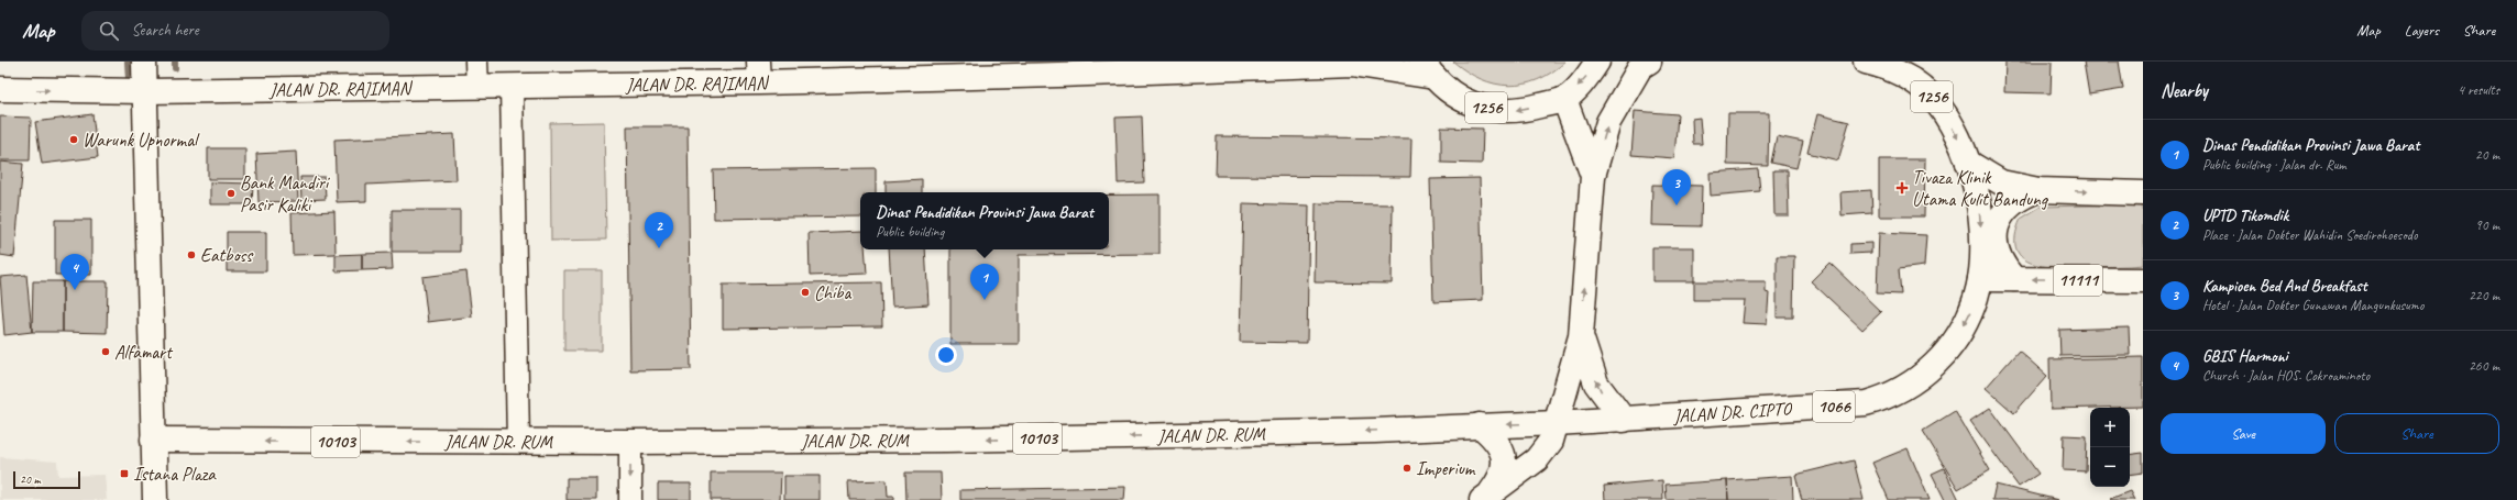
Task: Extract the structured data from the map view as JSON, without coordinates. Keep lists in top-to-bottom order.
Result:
{
  "streets": {
    "main road": [
      "JALAN DR. RAJIMAN",
      "1256",
      "11111",
      "1066",
      "JALAN DR. CIPTO",
      "JALAN DR. RUM",
      "10103"
    ]
  },
  "crossings": [
    ["JALAN DR. RAJIMAN", "1256"],
    ["1256", "11111"],
    ["1256", "JALAN DR. CIPTO"],
    ["11111", "JALAN DR. CIPTO"],
    ["JALAN DR. CIPTO", "JALAN DR. RUM"]
  ],
  "one_way": ["JALAN DR. CIPTO", "JALAN DR. RUM"],
  "places": {
    "other": [
      "Warunk Upnormal",
      "Bank Mandiri Pasir Kaliki",
      "Eatboss",
      "Chiba",
      "Alfamart",
      "Imperium"
    ],
    "health": ["Tivaza Klinik Utama Kulit Bandung"],
    "transit": ["Istana Plaza"]
  },
  "scale_bar": "20 m",
  "page": {
    "header": "Map",
    "search": "Search here",
    "nav": ["Map", "Layers", "Share"],
    "heading": ["Nearby", "4 results"],
    "list": [
      {
        "mark": "1",
        "name": "Dinas Pendidikan Provinsi Jawa Barat",
        "note": "Public building · Jalan dr. Rum",
        "value": "20 m"
      },
      {
        "mark": "2",
        "name": "UPTD Tikomdik",
        "note": "Place · Jalan Dokter Wahidin Soedirohoesodo",
        "value": "90 m"
      },
      {
        "mark": "3",
        "name": "Kampioen Bed And Breakfast",
        "note": "Hotel · Jalan Dokter Gunawan Mangunkusumo",
        "value": "220 m"
      },
      {
        "mark": "4",
        "name": "GBIS Harmoni",
        "note": "Church · Jalan HOS. Cokroaminoto",
        "value": "260 m"
      }
    ],
    "pins": [
      "3",
      "2",
      "4",
      "1"
    ],
    "popup": ["Dinas Pendidikan Provinsi Jawa Barat", "Public building"],
    "buttons": ["Save", "Share"],
    "map_buttons": ["+", "−"],
    "scale": "20 m"
  }
}
